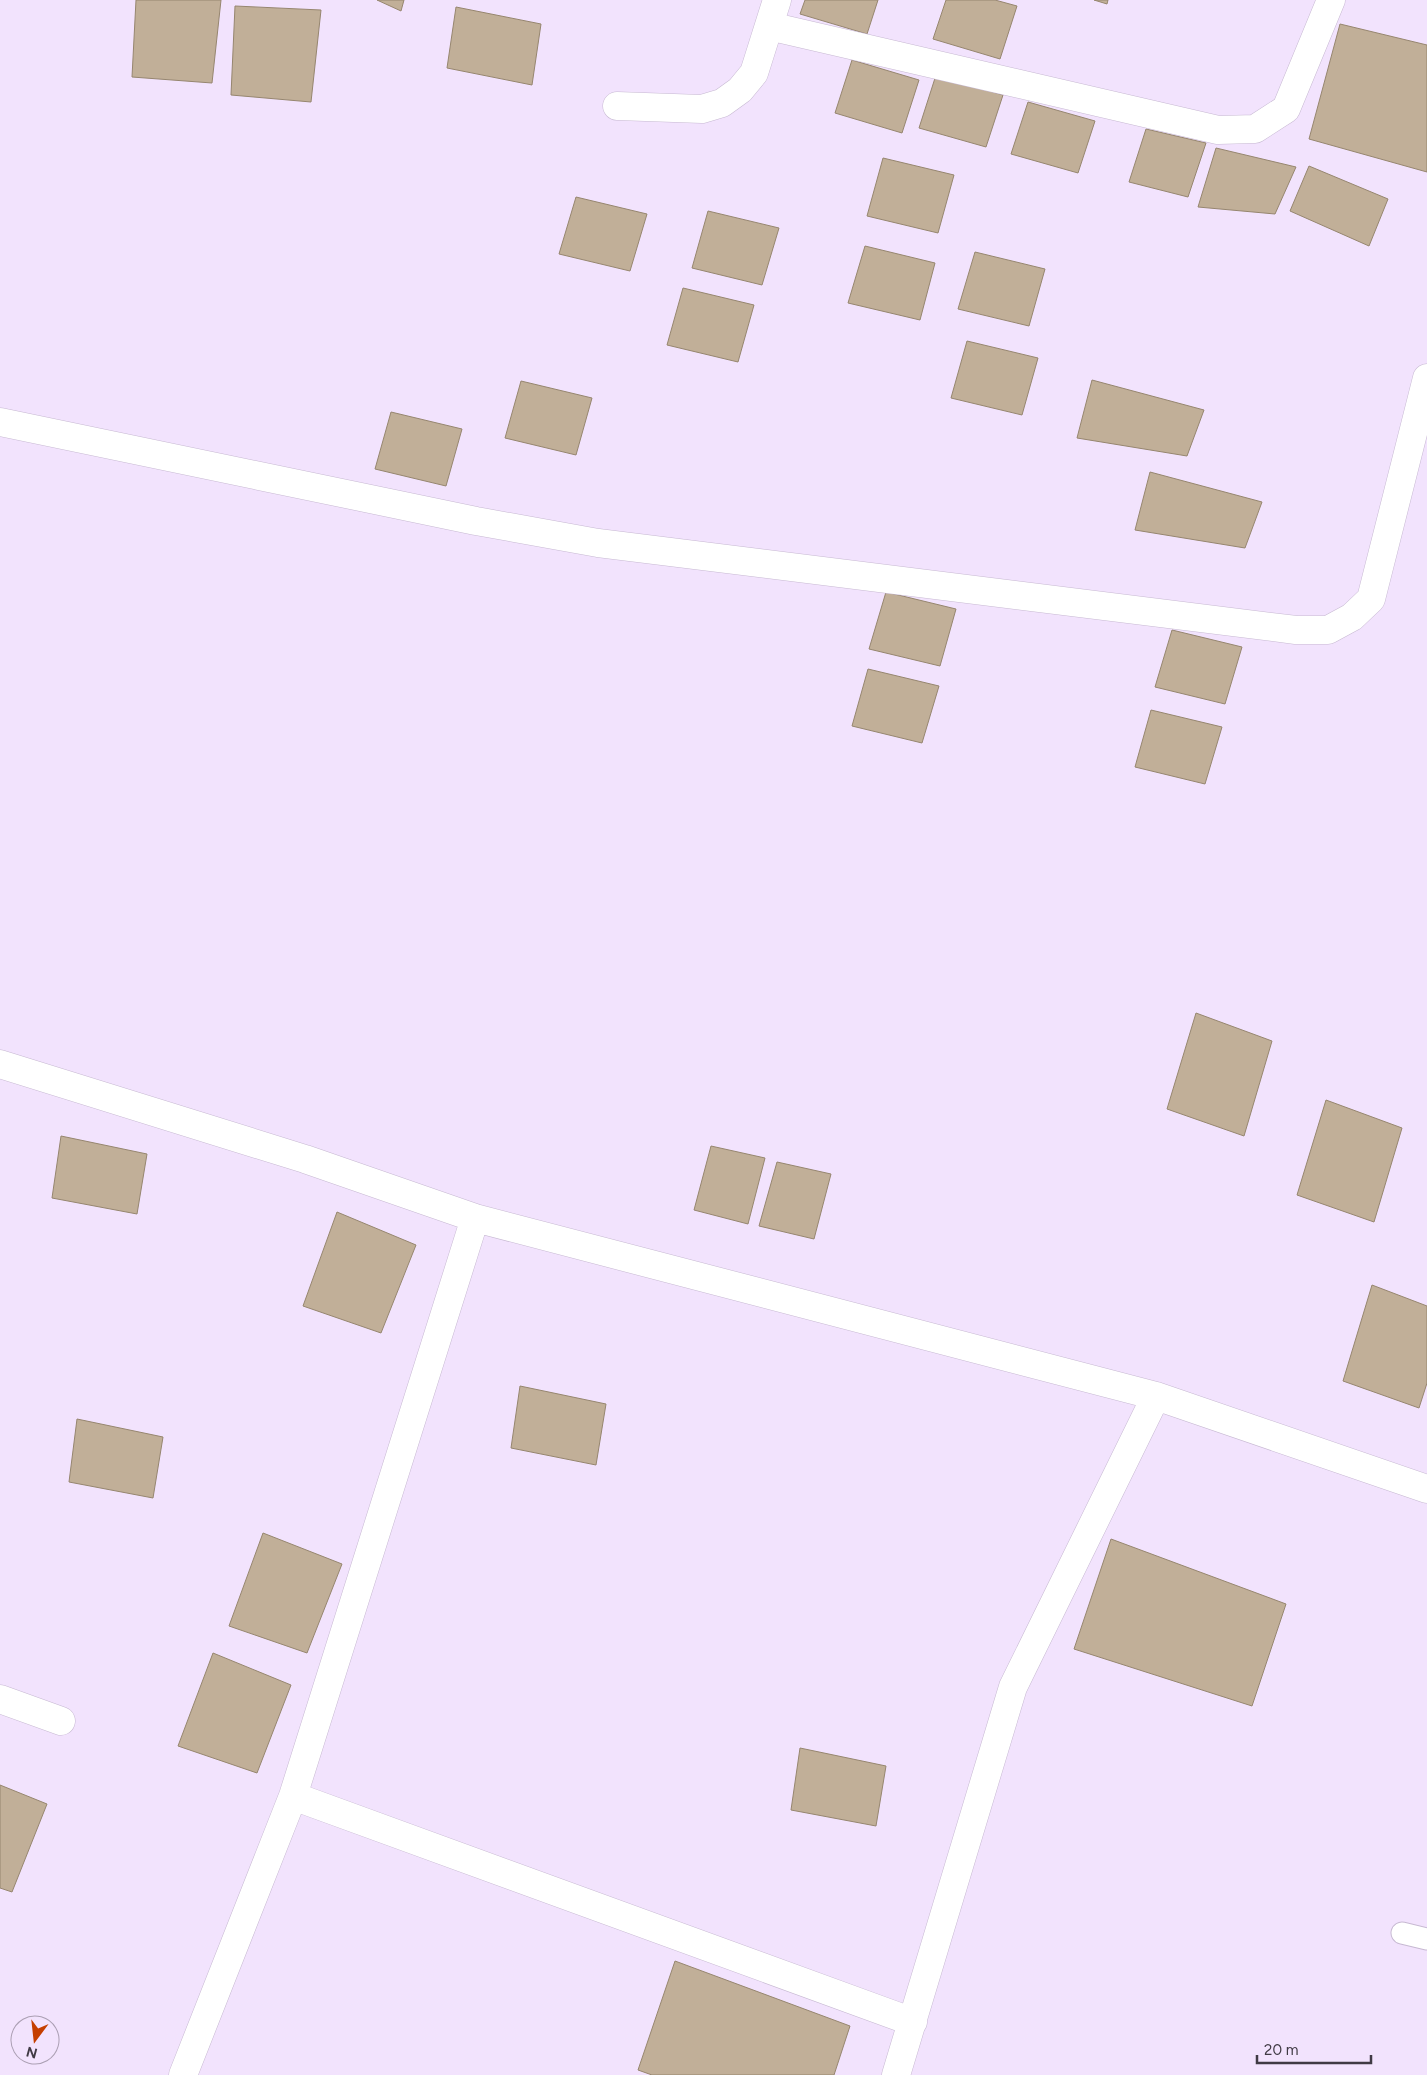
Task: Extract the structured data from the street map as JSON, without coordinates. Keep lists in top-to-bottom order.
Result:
{
  "scale_bar": "20 m",
  "north": "bottom"
}
